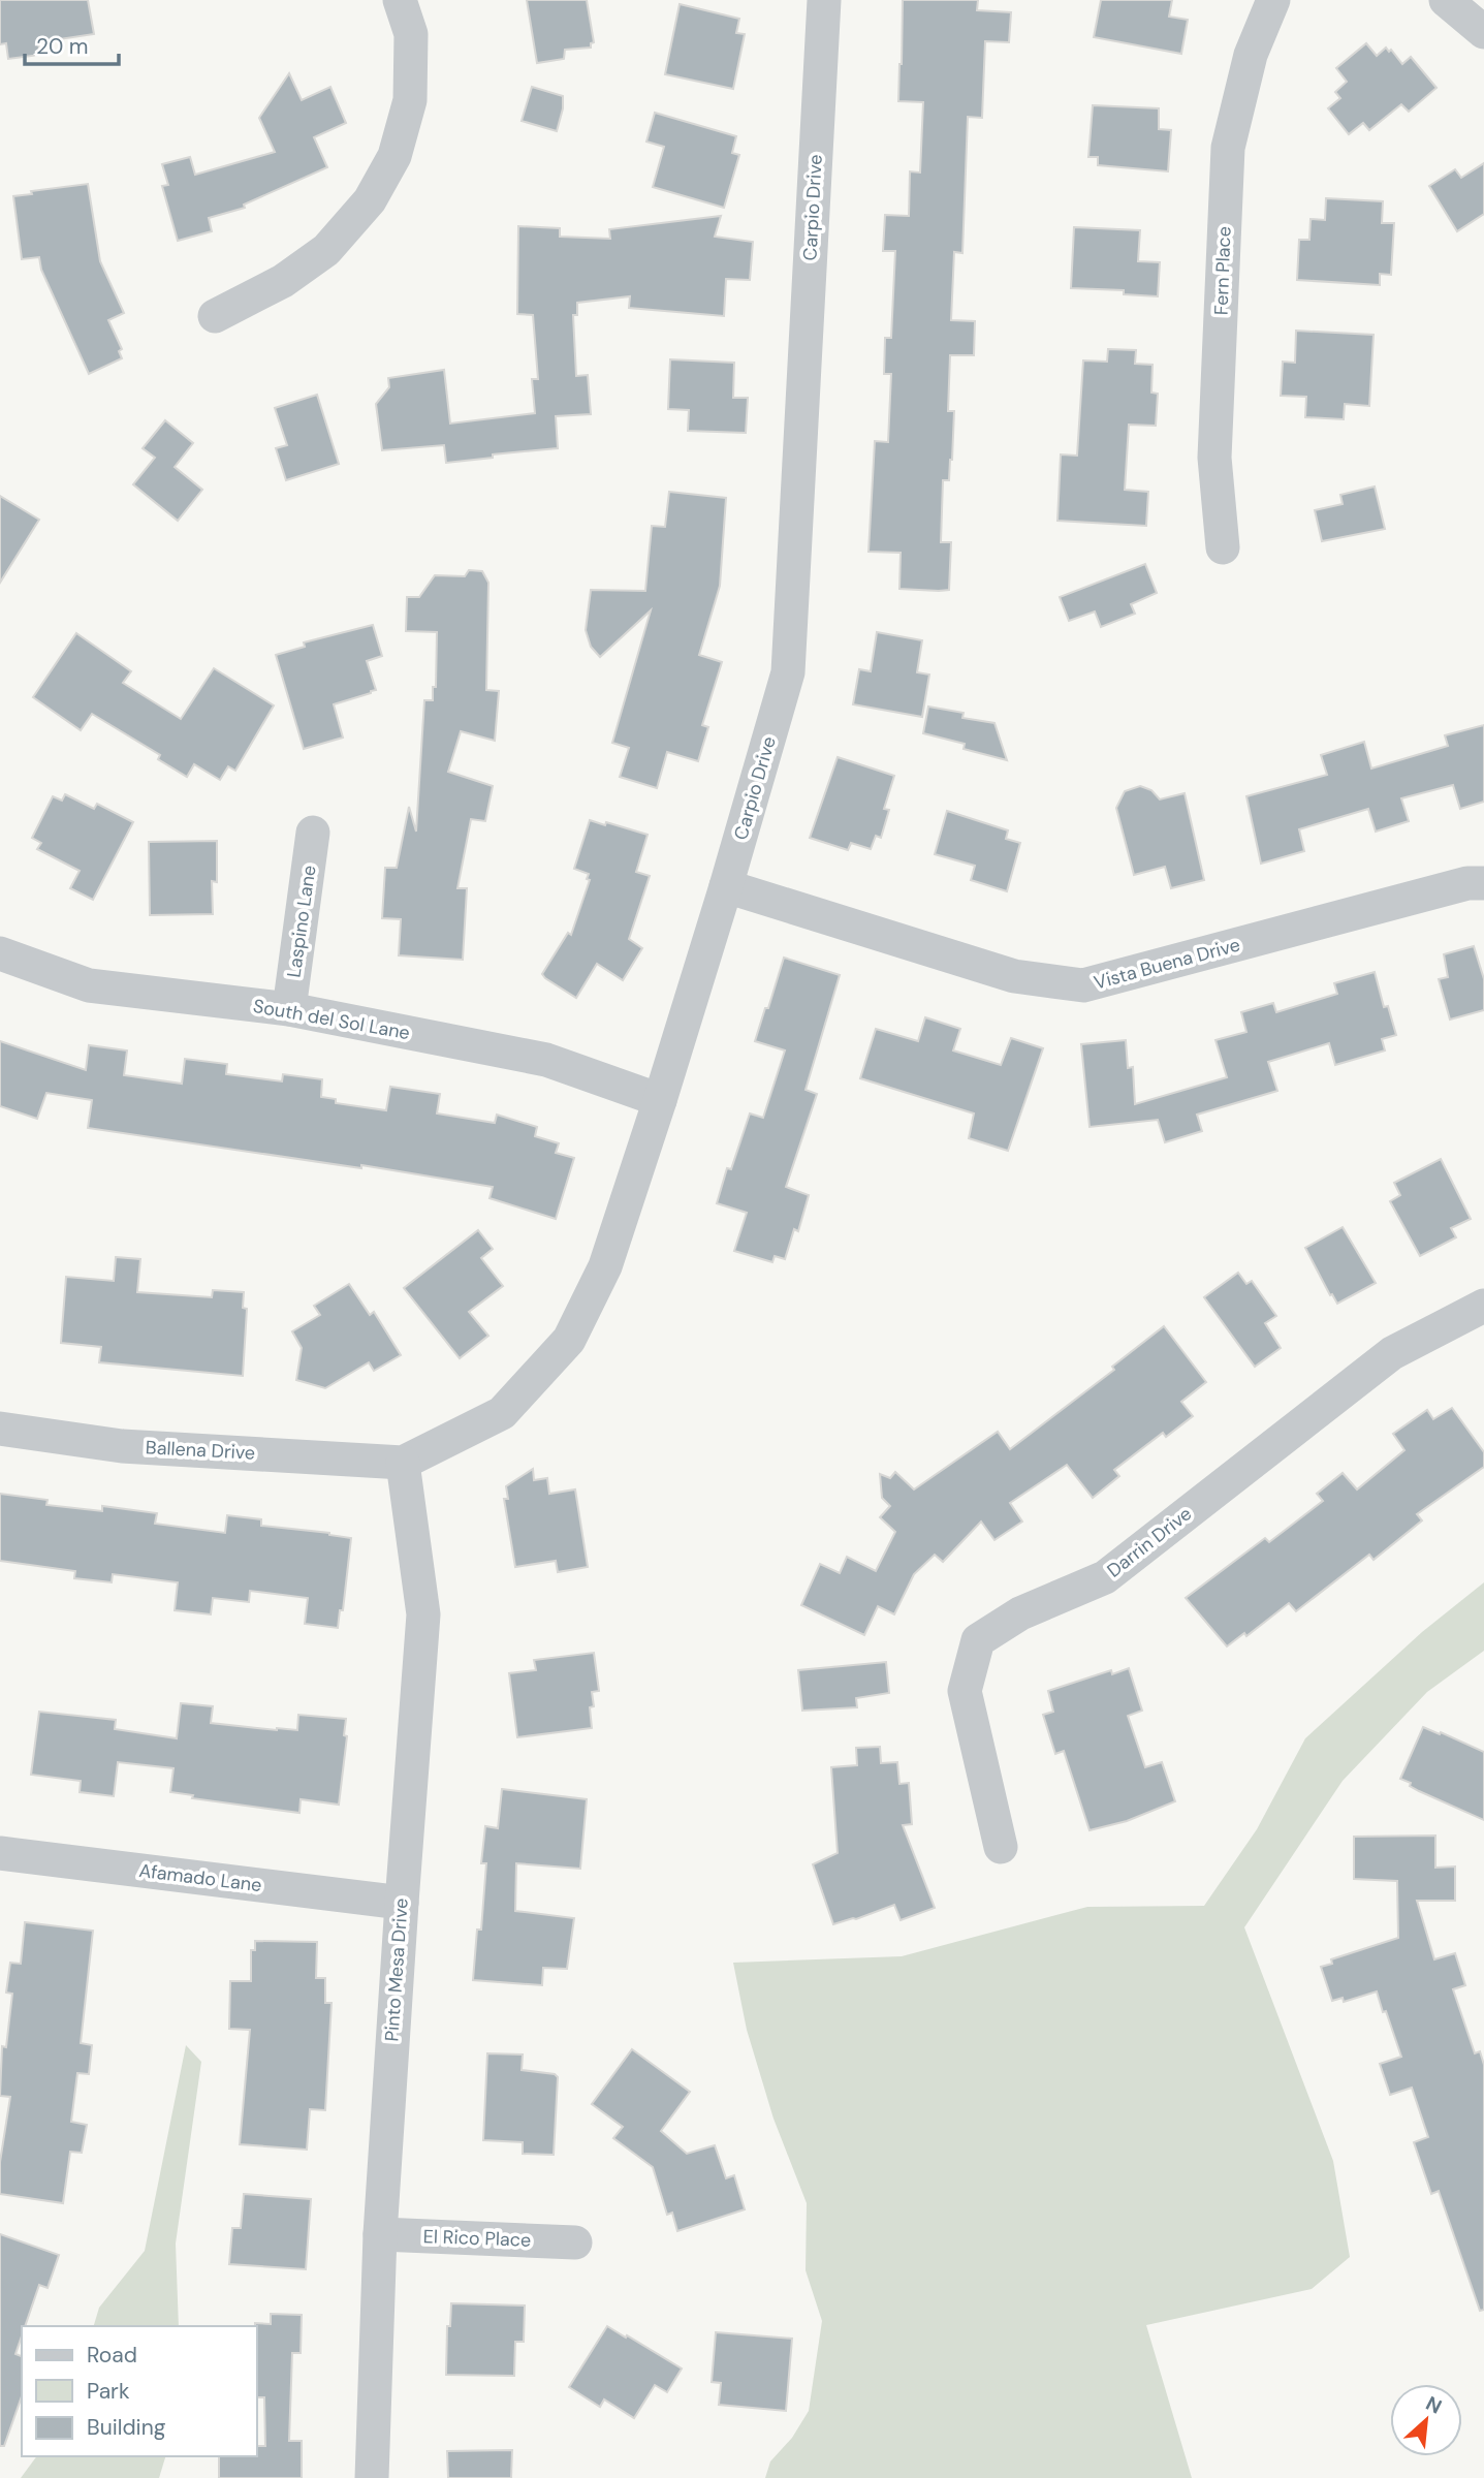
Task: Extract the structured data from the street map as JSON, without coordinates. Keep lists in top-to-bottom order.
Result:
{
  "streets": {
    "street": [
      "Carpio Drive",
      "Fern Place",
      "Laspino Lane",
      "Vista Buena Drive",
      "South del Sol Lane",
      "Ballena Drive",
      "Darrin Drive",
      "Afamado Lane",
      "Pinto Mesa Drive",
      "El Rico Place"
    ]
  },
  "crossings": [
    ["Carpio Drive", "Vista Buena Drive"],
    ["Carpio Drive", "South del Sol Lane"],
    ["Carpio Drive", "Ballena Drive"],
    ["Carpio Drive", "Pinto Mesa Drive"],
    ["Laspino Lane", "South del Sol Lane"],
    ["Ballena Drive", "Pinto Mesa Drive"],
    ["Afamado Lane", "Pinto Mesa Drive"],
    ["Pinto Mesa Drive", "El Rico Place"]
  ],
  "legend": ["Road", "Park", "Building"],
  "scale_bar": "20 m",
  "north": "top right"
}
